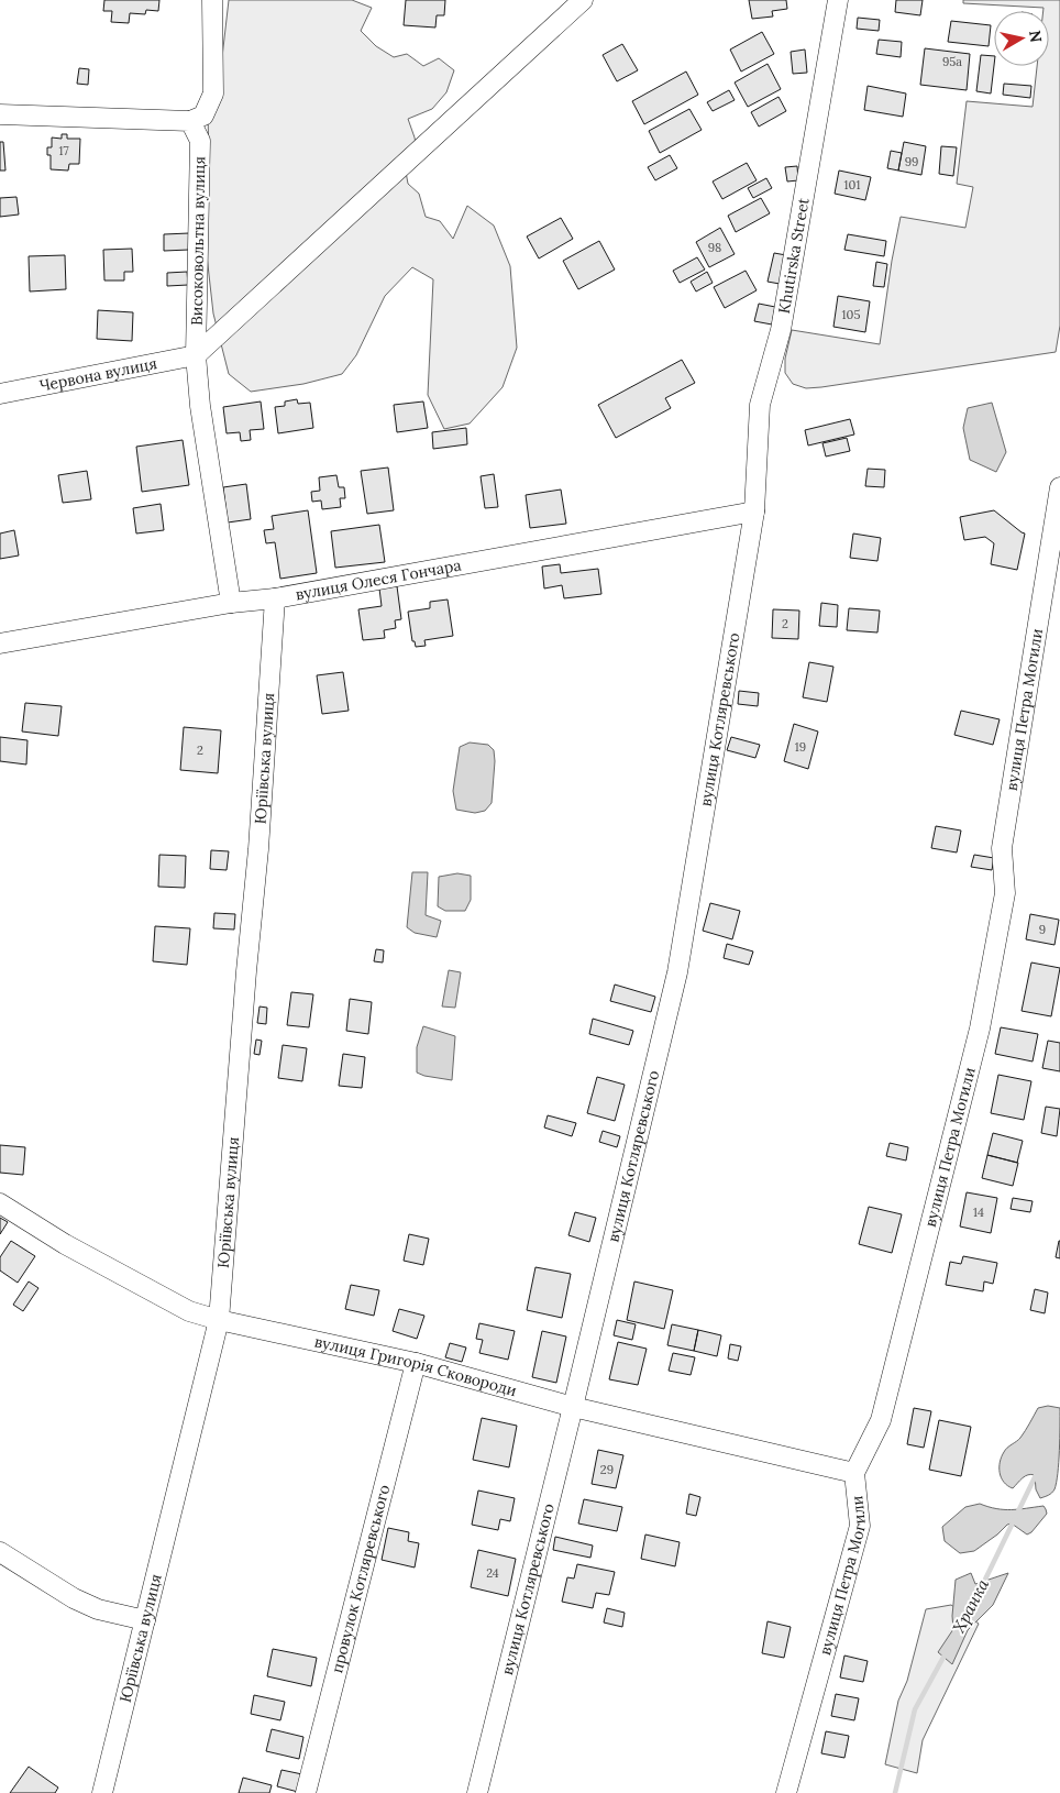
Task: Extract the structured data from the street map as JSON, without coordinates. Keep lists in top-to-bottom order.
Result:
{
  "streets": {
    "street": [
      "Високовольтна вулиця",
      "Khutirska Street",
      "Червона вулиця",
      "вулиця Олеся Гончара",
      "вулиця Петра Могили",
      "вулиця Котляревського",
      "Юріївська вулиця",
      "вулиця Григорія Сковороди",
      "провулок Котляревського"
    ]
  },
  "crossings": [
    ["Високовольтна вулиця", "Червона вулиця"],
    ["Високовольтна вулиця", "вулиця Олеся Гончара"],
    ["Khutirska Street", "вулиця Олеся Гончара"],
    ["Khutirska Street", "вулиця Котляревського"],
    ["вулиця Олеся Гончара", "вулиця Котляревського"],
    ["вулиця Олеся Гончара", "Юріївська вулиця"],
    ["вулиця Петра Могили", "вулиця Григорія Сковороди"],
    ["вулиця Котляревського", "вулиця Григорія Сковороди"],
    ["Юріївська вулиця", "вулиця Григорія Сковороди"],
    ["вулиця Григорія Сковороди", "провулок Котляревського"]
  ],
  "water": ["Хранка"],
  "house_numbers": [
    "95а",
    "17",
    "99",
    "101",
    "98",
    "105",
    "2",
    "19",
    "2",
    "9",
    "14",
    "29",
    "24"
  ],
  "north": "right"
}
